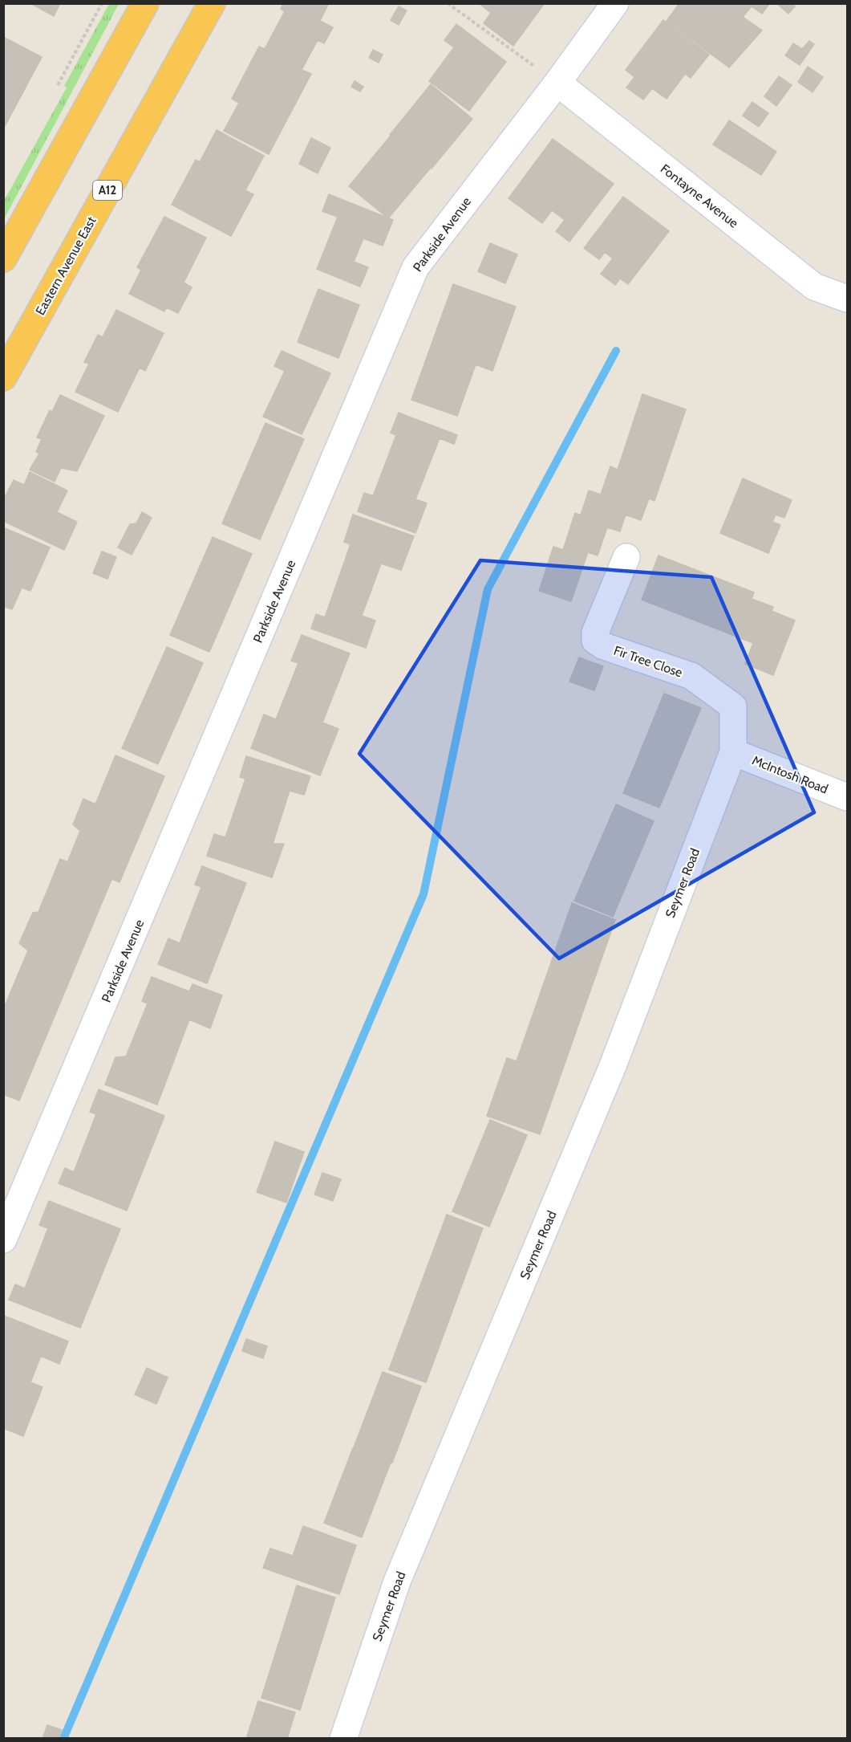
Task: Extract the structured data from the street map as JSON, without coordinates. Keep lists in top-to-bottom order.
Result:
{
  "streets": {
    "highway": ["A12", "Eastern Avenue East"],
    "street": [
      "Fontayne Avenue",
      "Parkside Avenue",
      "Fir Tree Close",
      "McIntosh Road",
      "Seymer Road"
    ]
  },
  "crossings": [
    ["Fontayne Avenue", "Parkside Avenue"],
    ["Fir Tree Close", "McIntosh Road"],
    ["Fir Tree Close", "Seymer Road"],
    ["McIntosh Road", "Seymer Road"]
  ]
}
